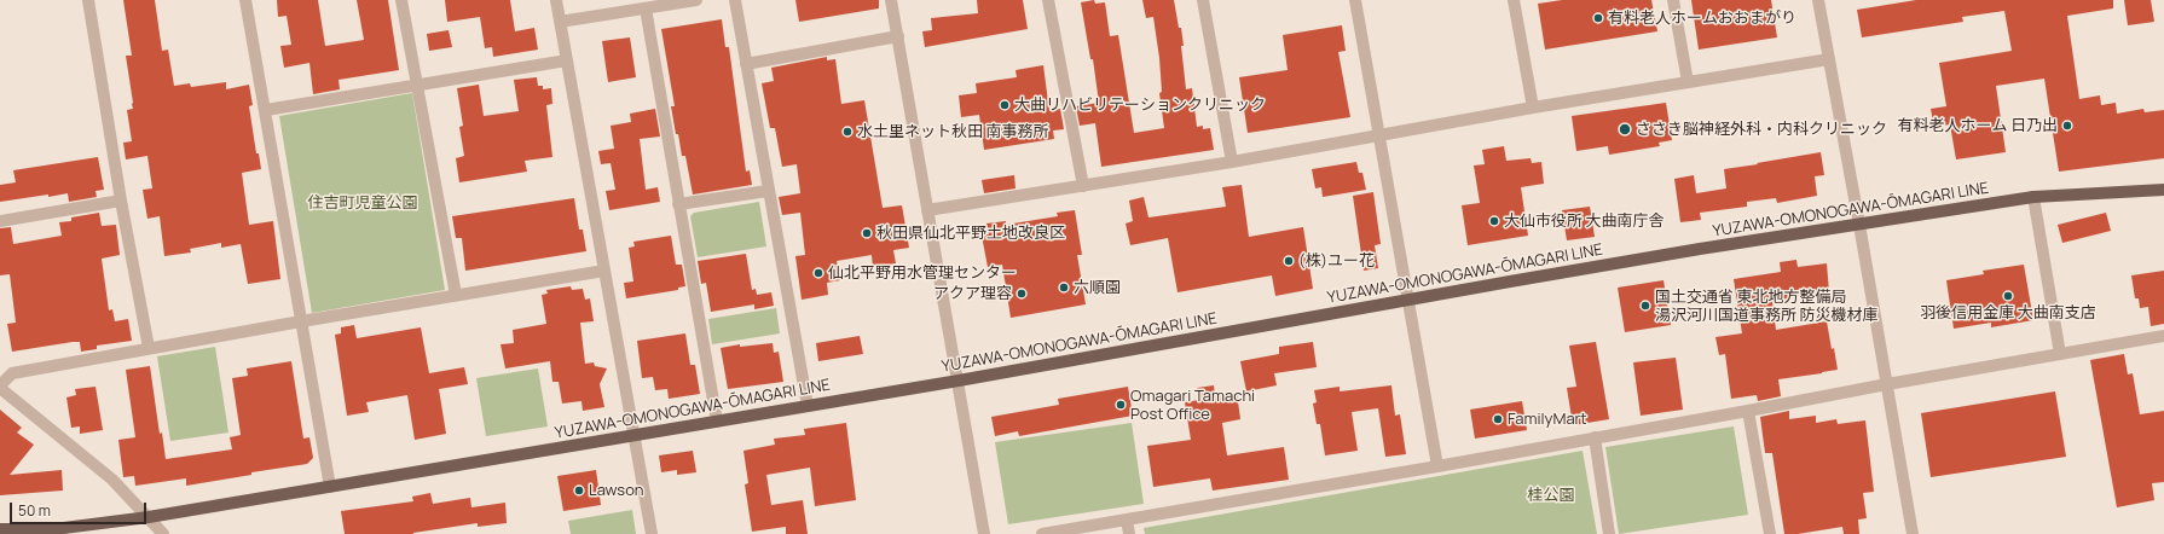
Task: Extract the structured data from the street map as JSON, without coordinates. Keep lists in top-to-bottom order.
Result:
{
  "streets": {
    "main road": ["YUZAWA-OMONOGAWA-ŌMAGARI LINE"]
  },
  "parks": ["住吉町児童公園", "桂公園"],
  "places": [
    "有料老人ホームおおまがり",
    "大曲リハビリテーションクリニック",
    "有料老人ホーム 日乃出",
    "ささき脳神経外科・内科クリニック",
    "水土里ネット秋田 南事務所",
    "大仙市役所 大曲南庁舎",
    "秋田県仙北平野土地改良区",
    "(株)ユー花",
    "仙北平野用水管理センター",
    "六順園",
    "アクア理容",
    "羽後信用金庫 大曲南支店",
    "国土交通省 東北地方整備局 湯沢河川国道事務所 防災機材庫",
    "Omagari Tamachi Post Office",
    "FamilyMart",
    "Lawson"
  ],
  "scale_bar": "50 m"
}
